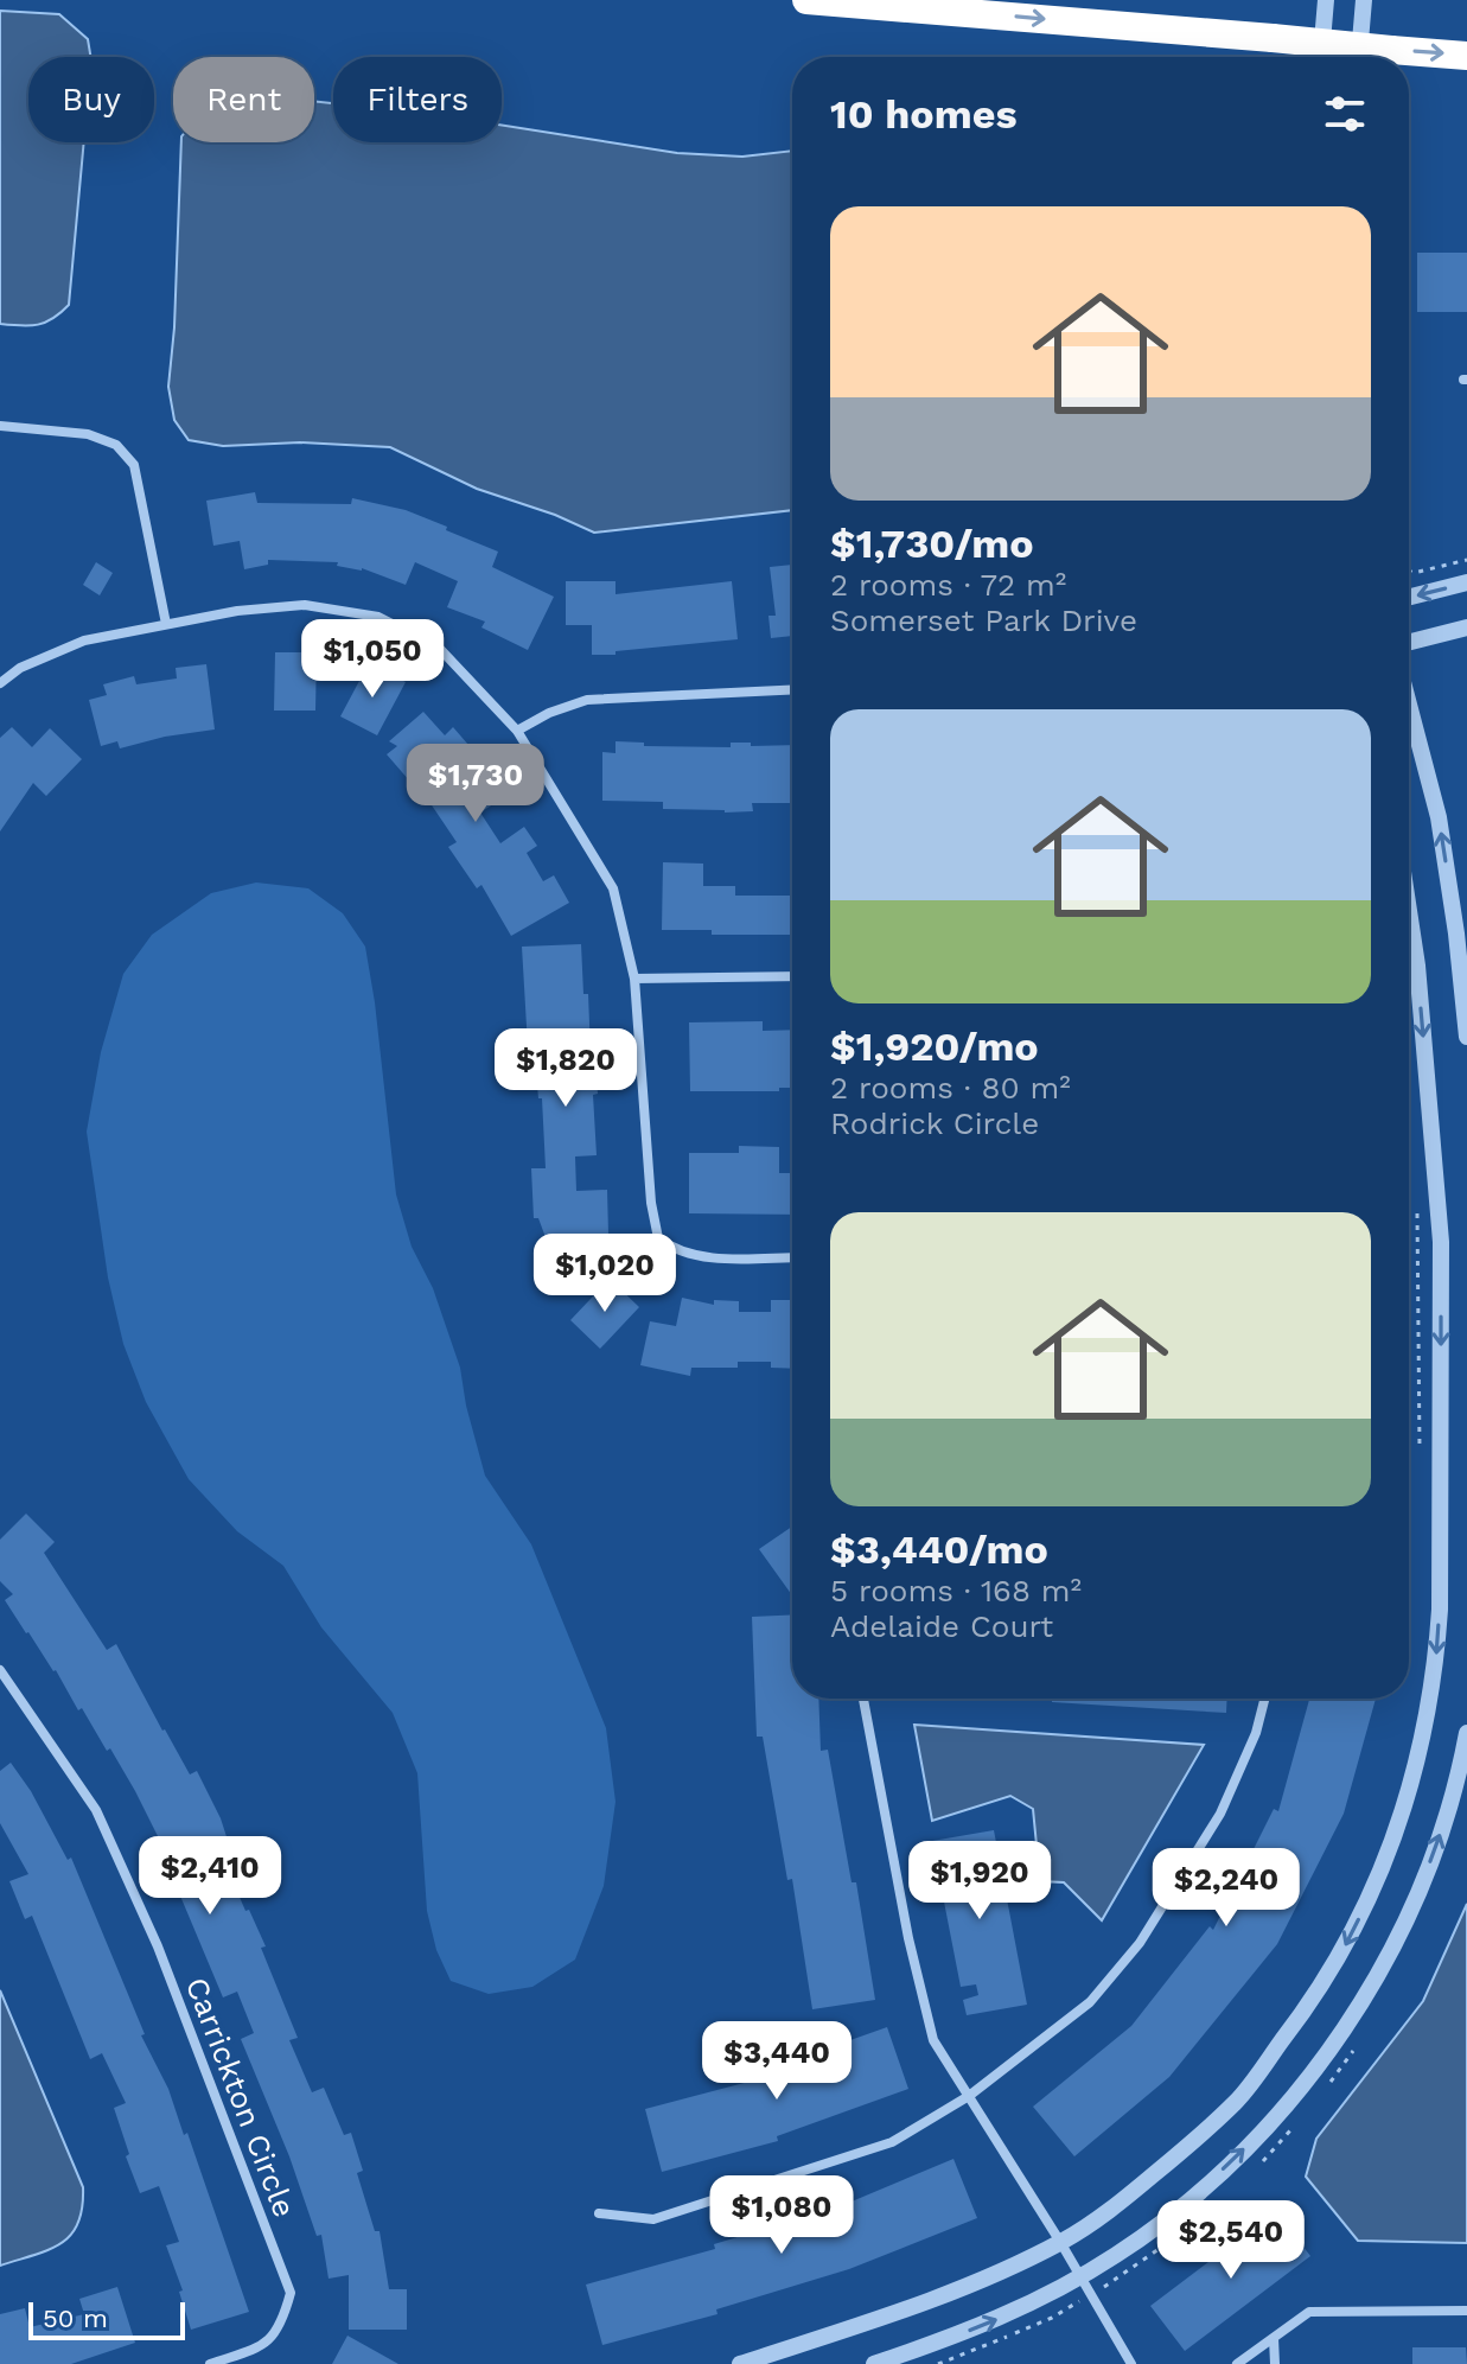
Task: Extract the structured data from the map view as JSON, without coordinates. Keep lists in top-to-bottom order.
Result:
{
  "streets": {
    "street": ["Carrickton Circle"]
  },
  "scale_bar": "50 m",
  "page": {
    "chip": ["Buy", "Rent", "Filters"],
    "heading": "10 homes",
    "list": [
      {
        "name": "$1,730/mo",
        "note": "2 rooms · 72 m² · Somerset Park Drive"
      },
      {
        "name": "$1,920/mo",
        "note": "2 rooms · 80 m² · Rodrick Circle"
      },
      {
        "name": "$3,440/mo",
        "note": "5 rooms · 168 m² · Adelaide Court"
      }
    ],
    "price": [
      "$1,050",
      "$1,730",
      "$1,820",
      "$1,020",
      "$2,410",
      "$1,920",
      "$2,240",
      "$3,440",
      "$1,080",
      "$2,540"
    ],
    "scale": "50 m"
  }
}
